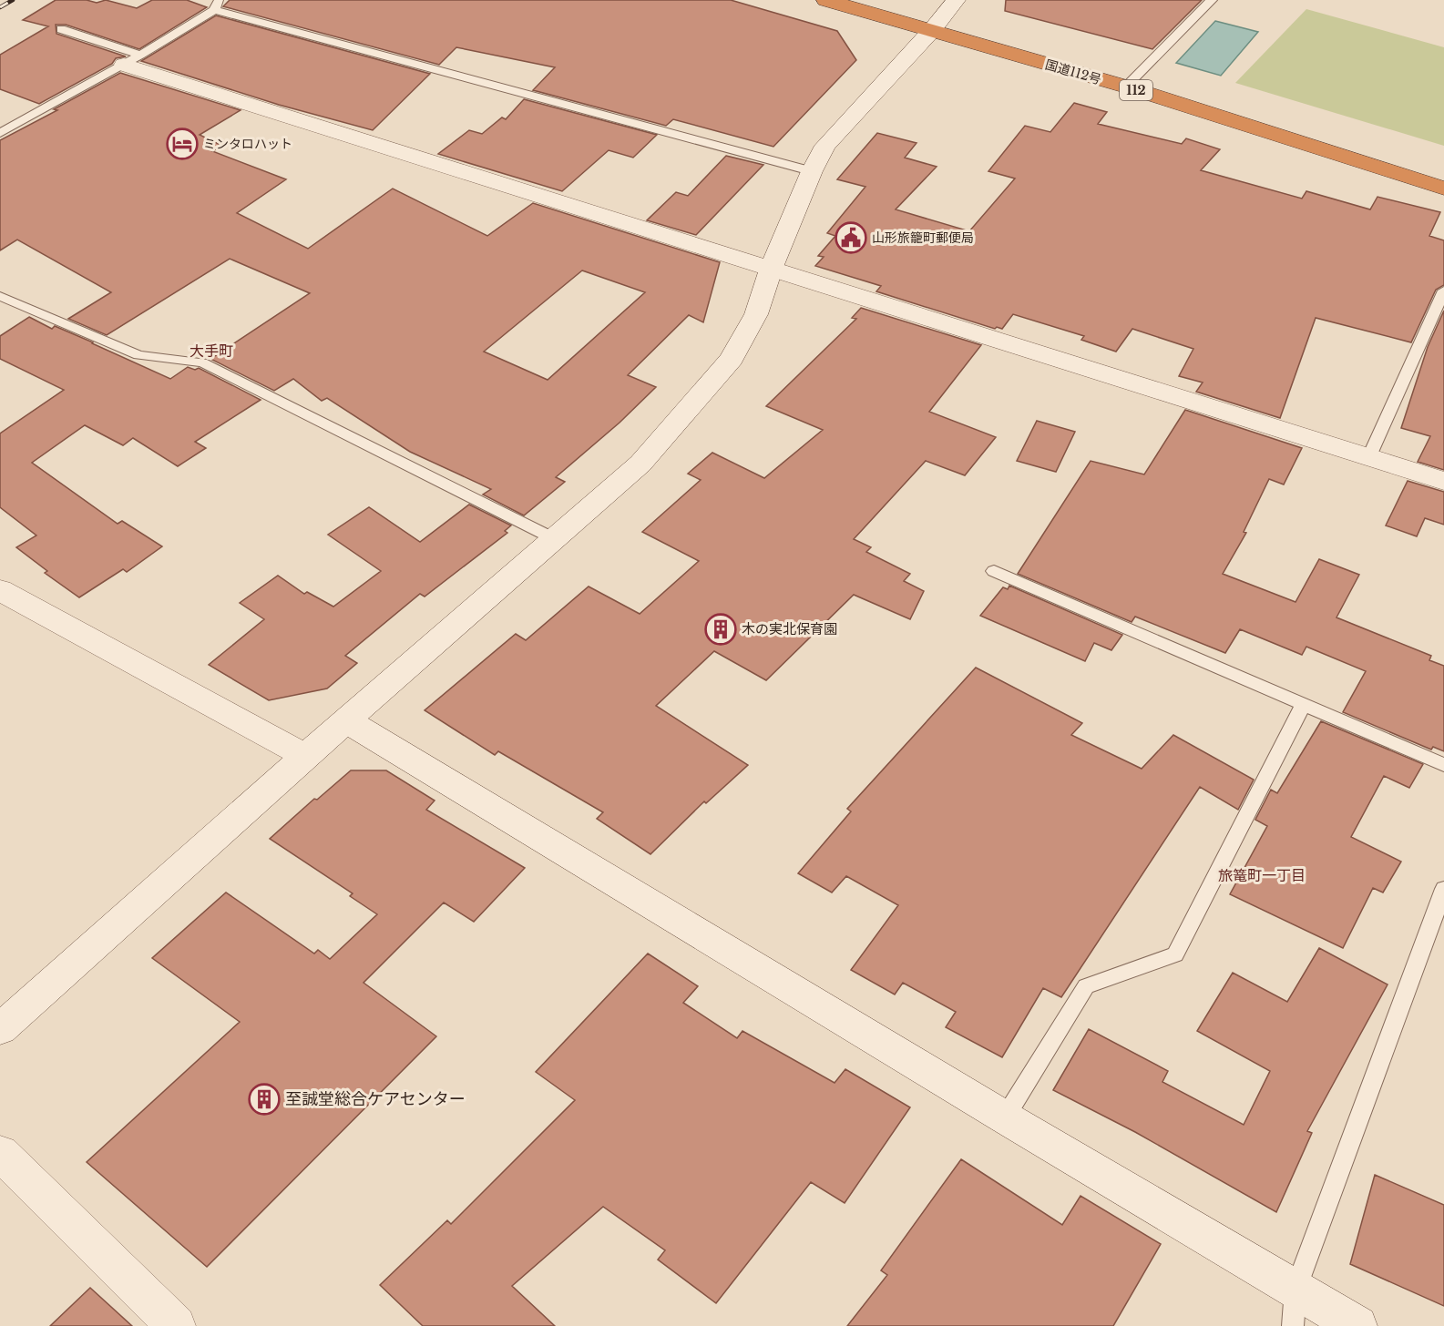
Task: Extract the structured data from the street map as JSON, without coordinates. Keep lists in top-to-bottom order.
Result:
{
  "streets": {
    "highway": ["国道112号", "112"]
  },
  "districts": ["大手町", "旅篭町一丁目"],
  "places": {
    "hotel": ["ミンタロハット"],
    "public building": ["山形旅籠町郵便局"],
    "building": ["木の実北保育園", "至誠堂総合ケアセンター"]
  }
}
